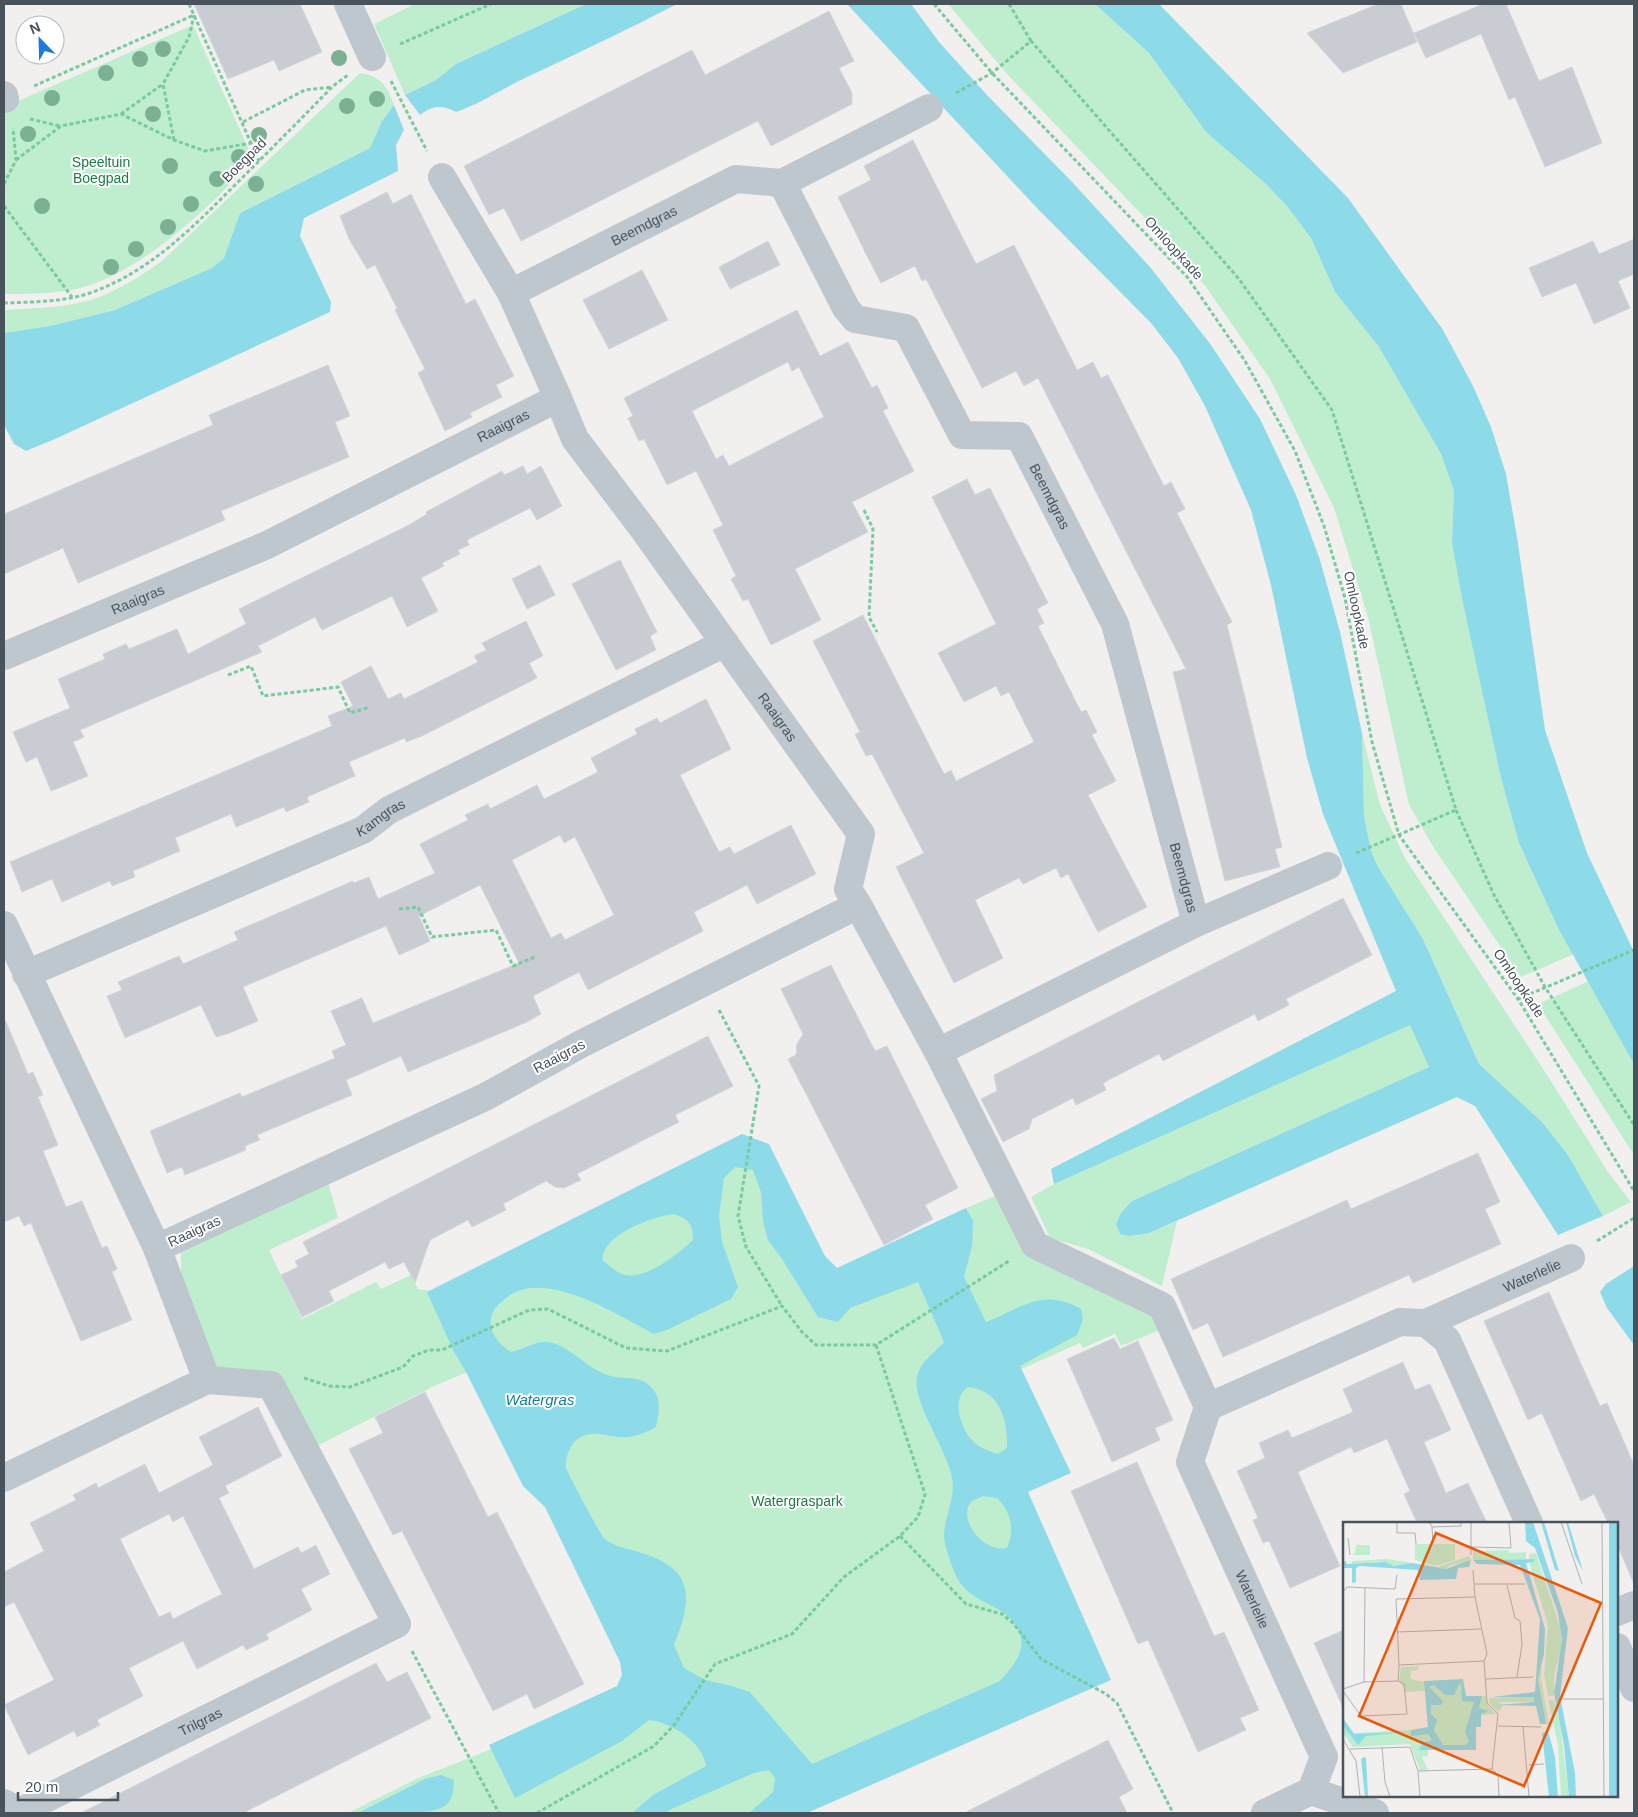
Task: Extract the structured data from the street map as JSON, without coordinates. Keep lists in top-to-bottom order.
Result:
{
  "streets": {
    "street": [
      "Beemdgras",
      "Raaigras",
      "Kamgras",
      "Waterlelie",
      "Trilgras"
    ],
    "path": ["Boegpad", "Omloopkade"]
  },
  "crossings": [
    ["Raaigras", "Kamgras"]
  ],
  "water": ["Watergras"],
  "parks": ["Speeltuin Boegpad", "Watergraspark"],
  "scale_bar": "20 m",
  "north": "top left"
}
